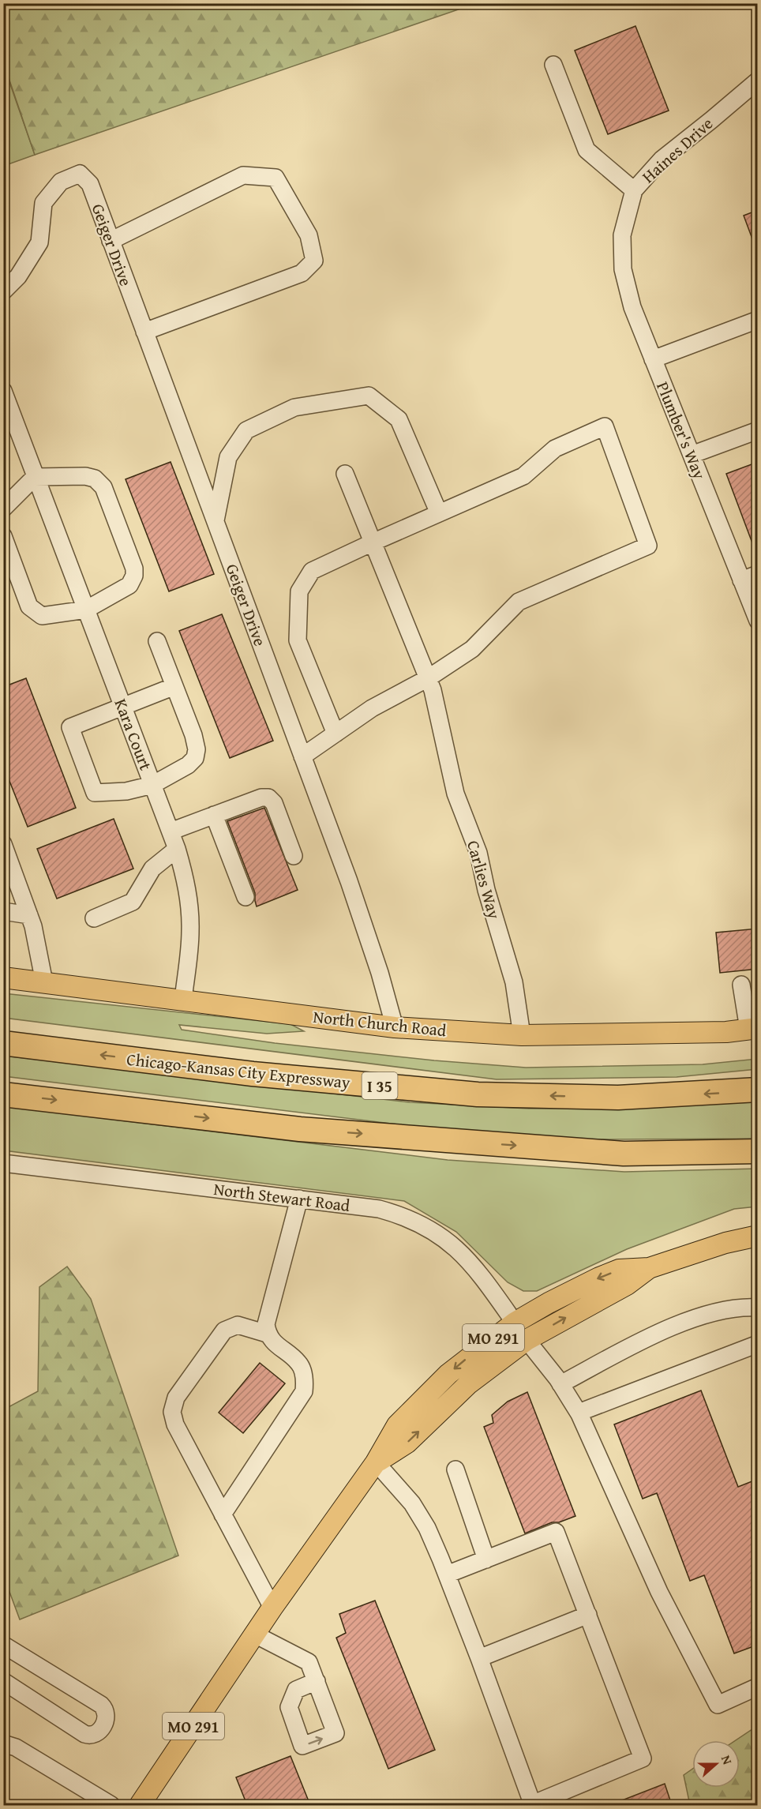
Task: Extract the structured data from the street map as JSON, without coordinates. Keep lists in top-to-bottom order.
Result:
{
  "streets": {
    "highway": ["Chicago-Kansas City Expressway", "I 35"],
    "main road": ["North Church Road", "MO 291"],
    "street": [
      "Haines Drive",
      "Geiger Drive",
      "Plumber's Way",
      "Kara Court",
      "Carlies Way",
      "North Stewart Road"
    ]
  },
  "crossings": [
    ["Haines Drive", "Plumber's Way"],
    ["Geiger Drive", "North Church Road"],
    ["Kara Court", "North Church Road"],
    ["Carlies Way", "North Church Road"],
    ["North Stewart Road", "MO 291"]
  ],
  "north": "right"
}
